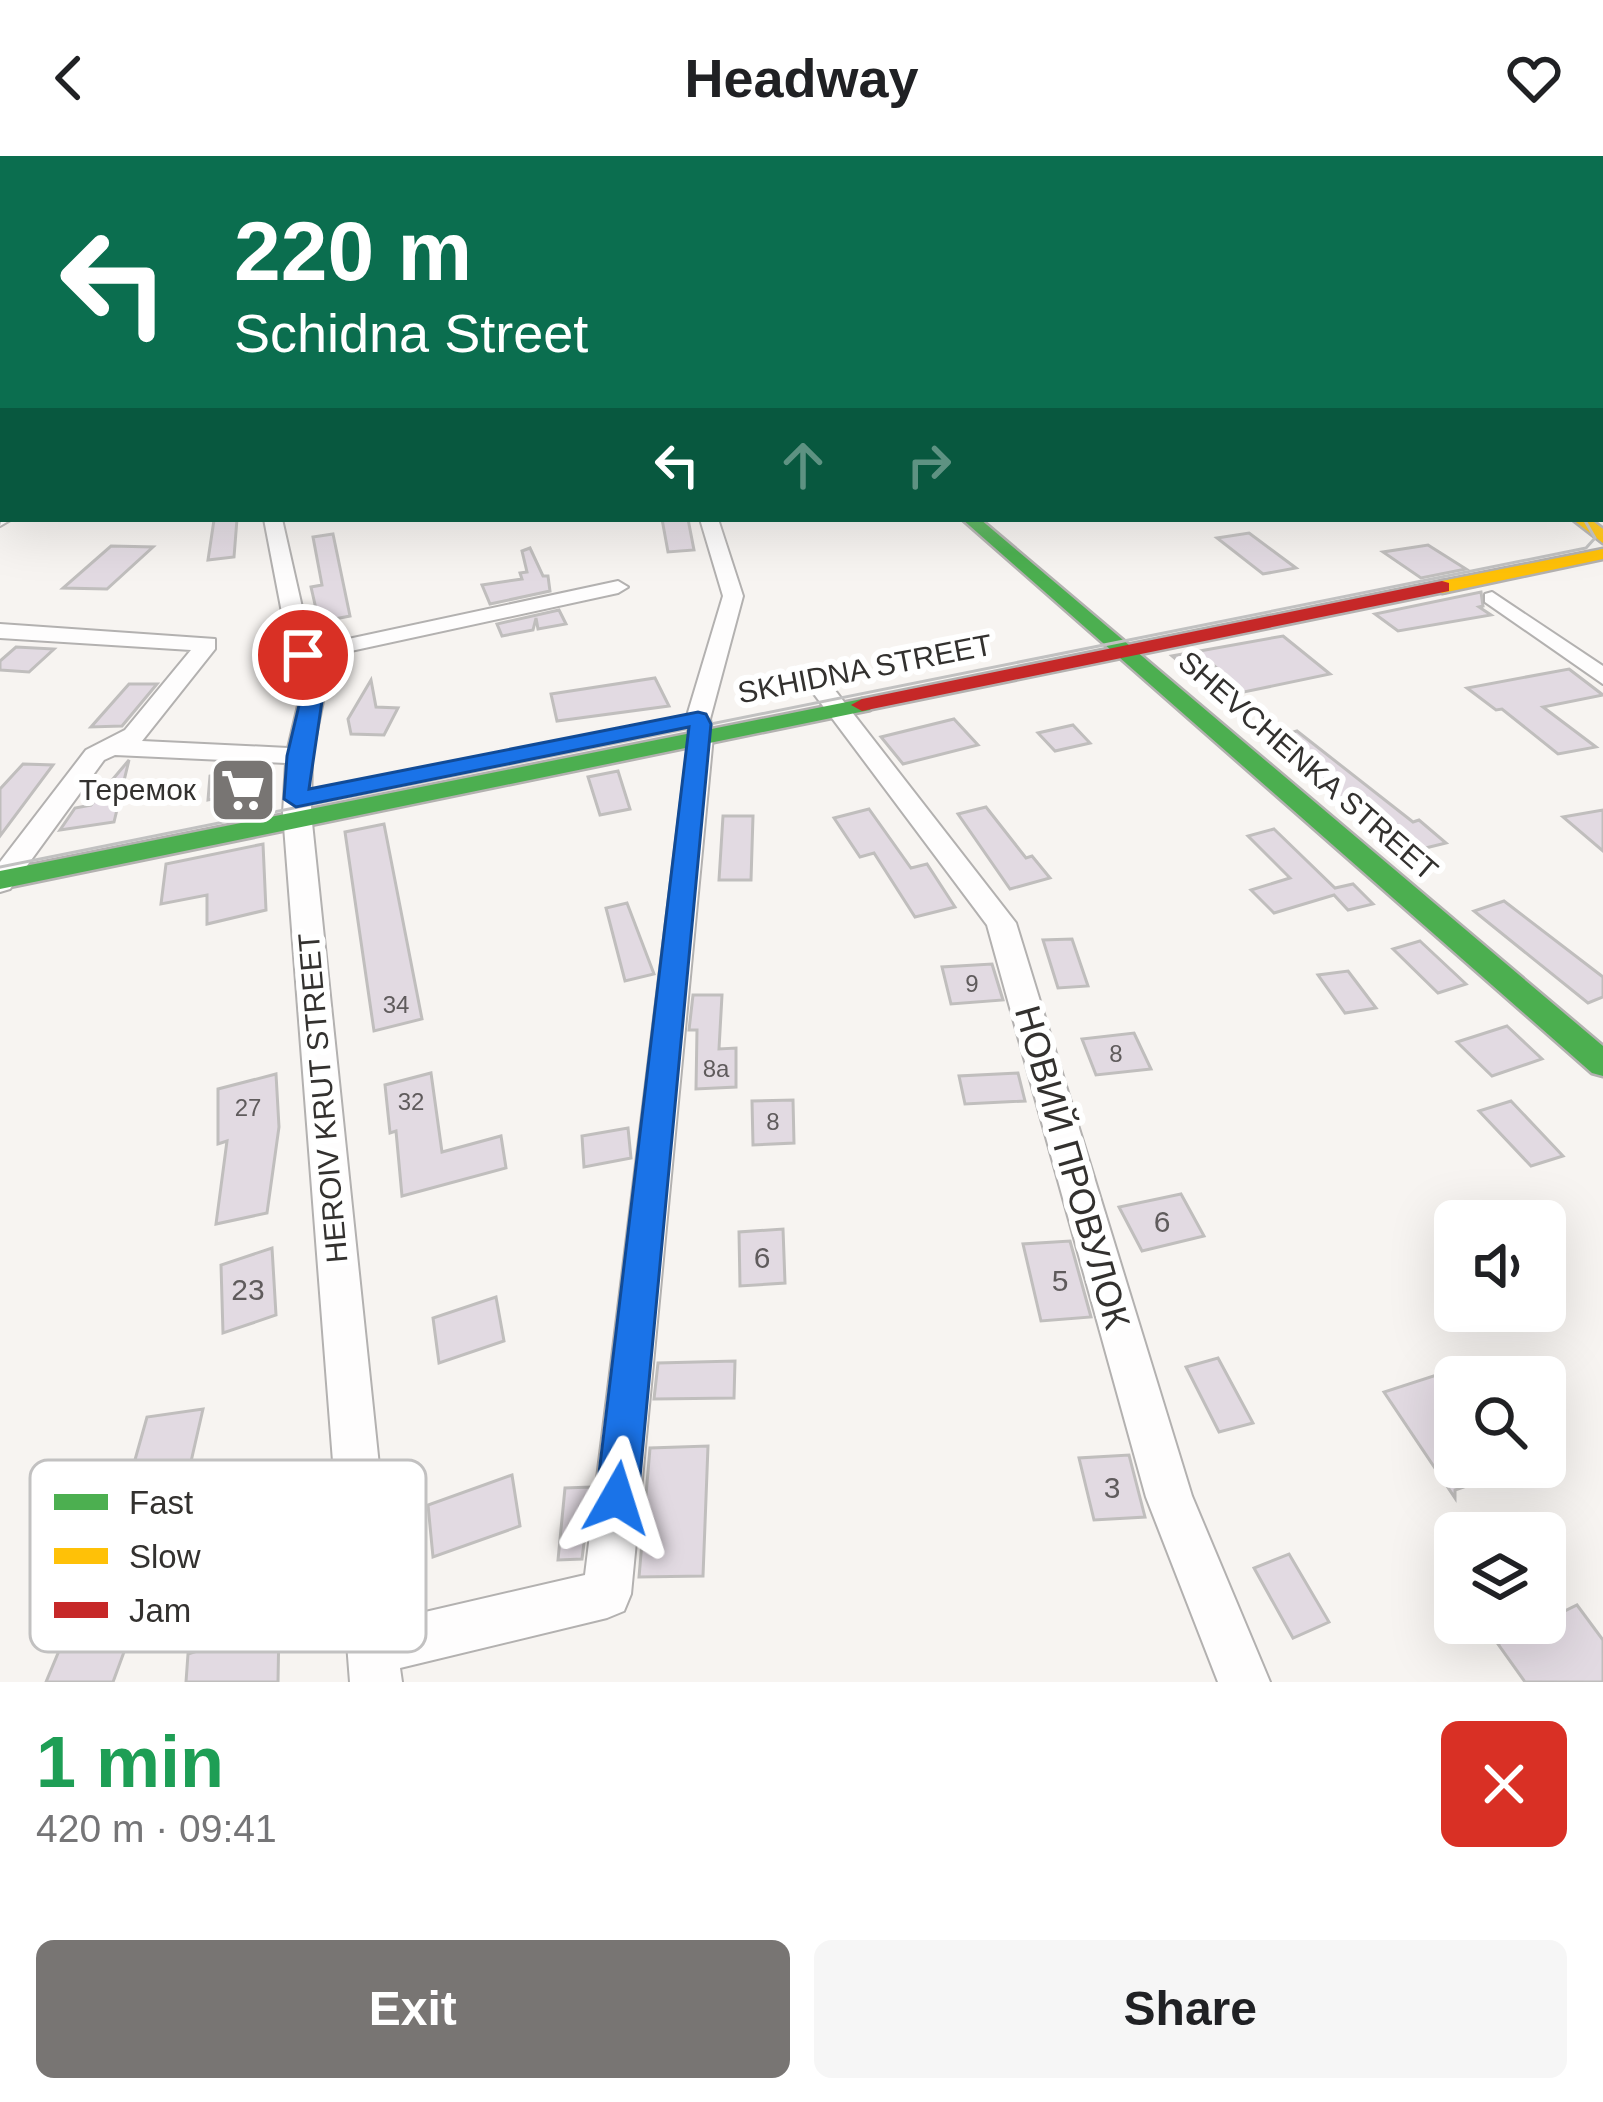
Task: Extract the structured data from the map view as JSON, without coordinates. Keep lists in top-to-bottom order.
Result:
{
  "streets": {
    "street": ["SHEVCHENKA STREET", "HEROIV KRUT STREET", "НОВИЙ ПРОВУЛОК"]
  },
  "places": {
    "supermarket": ["Теремок"]
  },
  "house_numbers": [
    "9",
    "34",
    "8",
    "8а",
    "32",
    "27",
    "8",
    "6",
    "6",
    "5",
    "23",
    "3"
  ],
  "legend": ["Fast", "Slow", "Jam"],
  "page": {
    "header": "Headway",
    "turn": ["220 m", "Schidna Street"],
    "heading": ["1 min", "420 m · 09:41"],
    "buttons": ["Exit", "Share"]
  }
}
